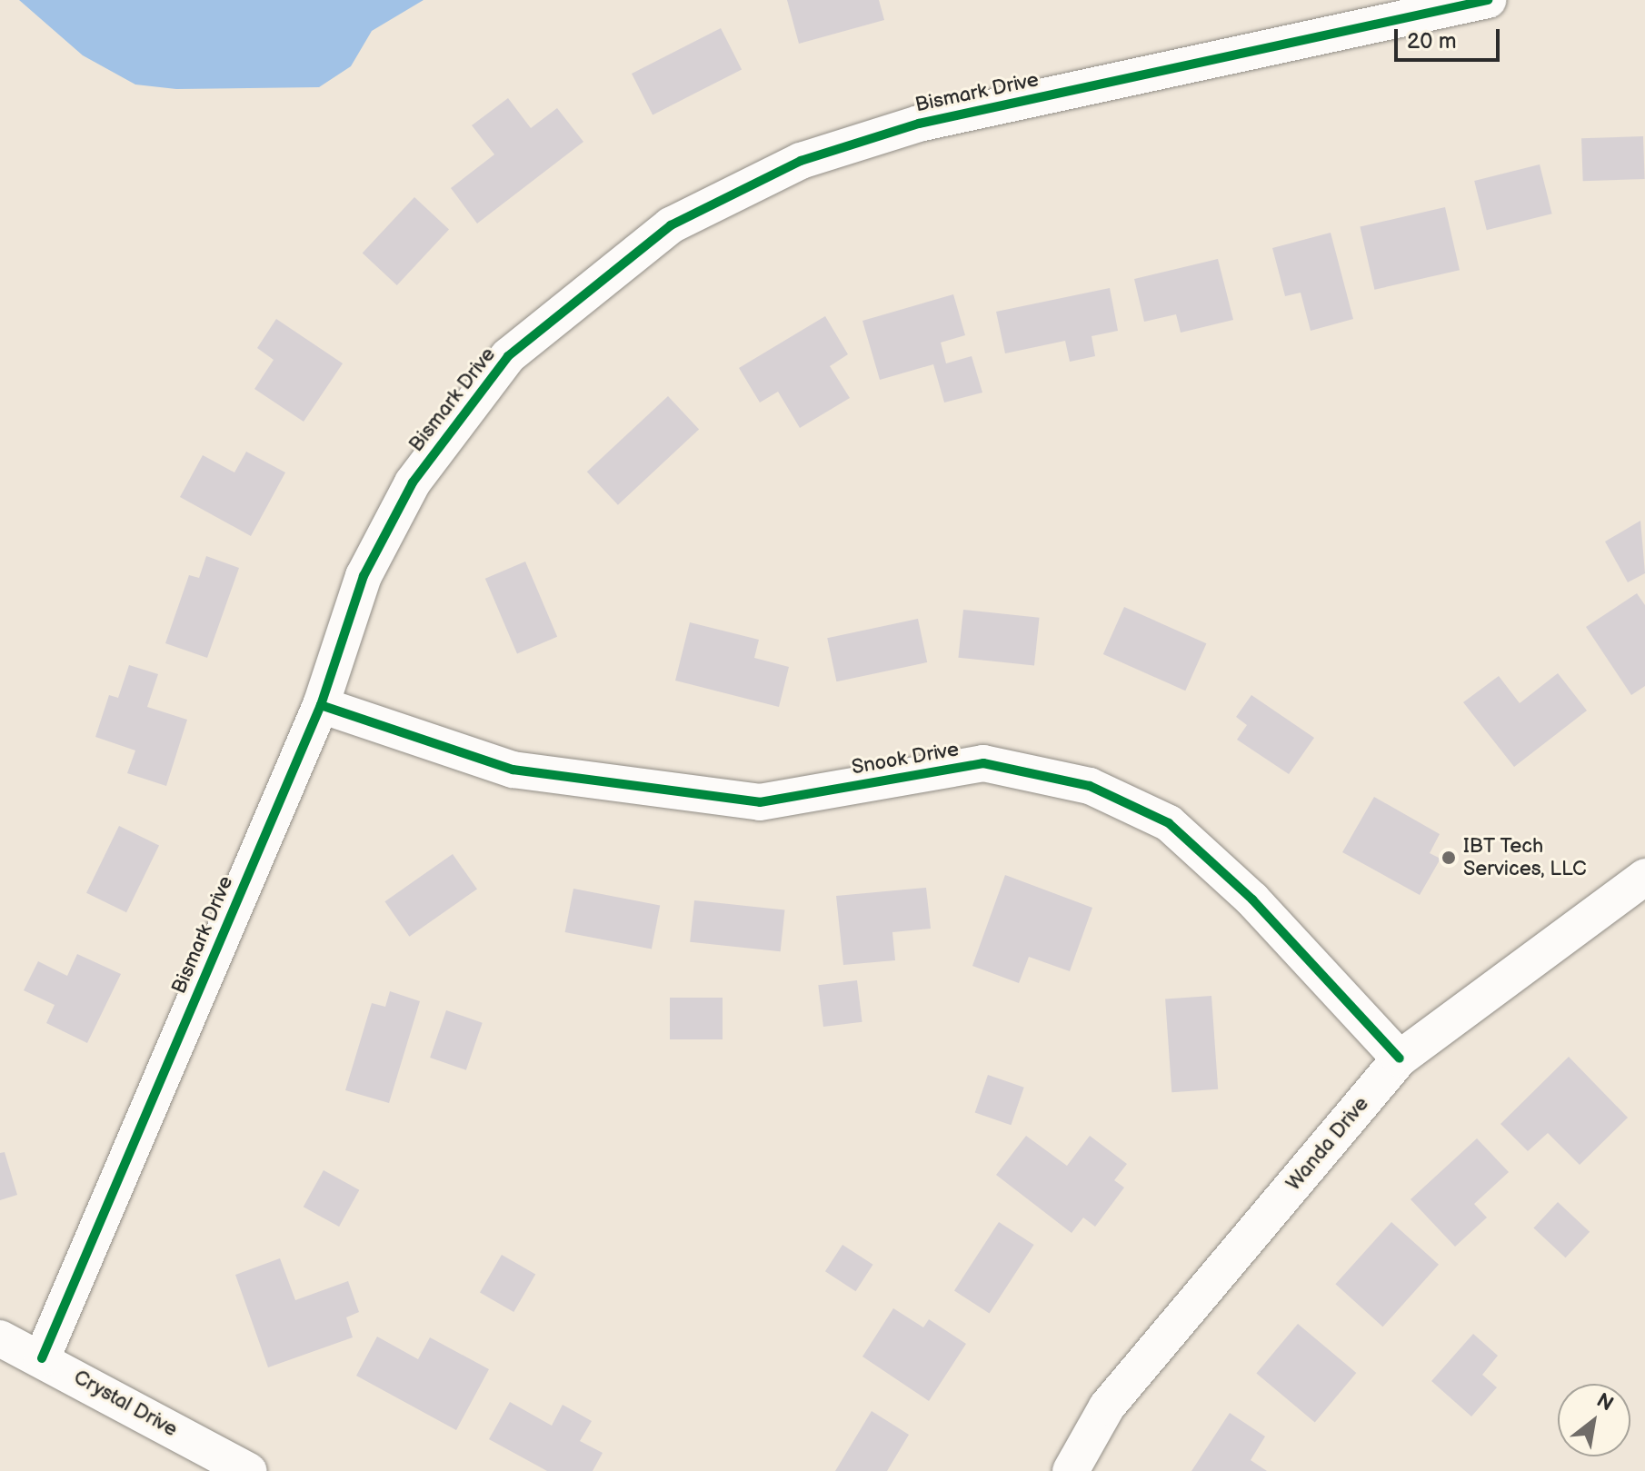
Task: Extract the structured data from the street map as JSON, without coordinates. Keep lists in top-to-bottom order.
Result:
{
  "streets": {
    "street": [
      "Bismark Drive",
      "Snook Drive",
      "Wanda Drive",
      "Crystal Drive"
    ]
  },
  "crossings": [
    ["Bismark Drive", "Snook Drive"],
    ["Bismark Drive", "Crystal Drive"],
    ["Snook Drive", "Wanda Drive"]
  ],
  "places": ["IBT Tech Services, LLC"],
  "scale_bar": "20 m",
  "north": "top right"
}
